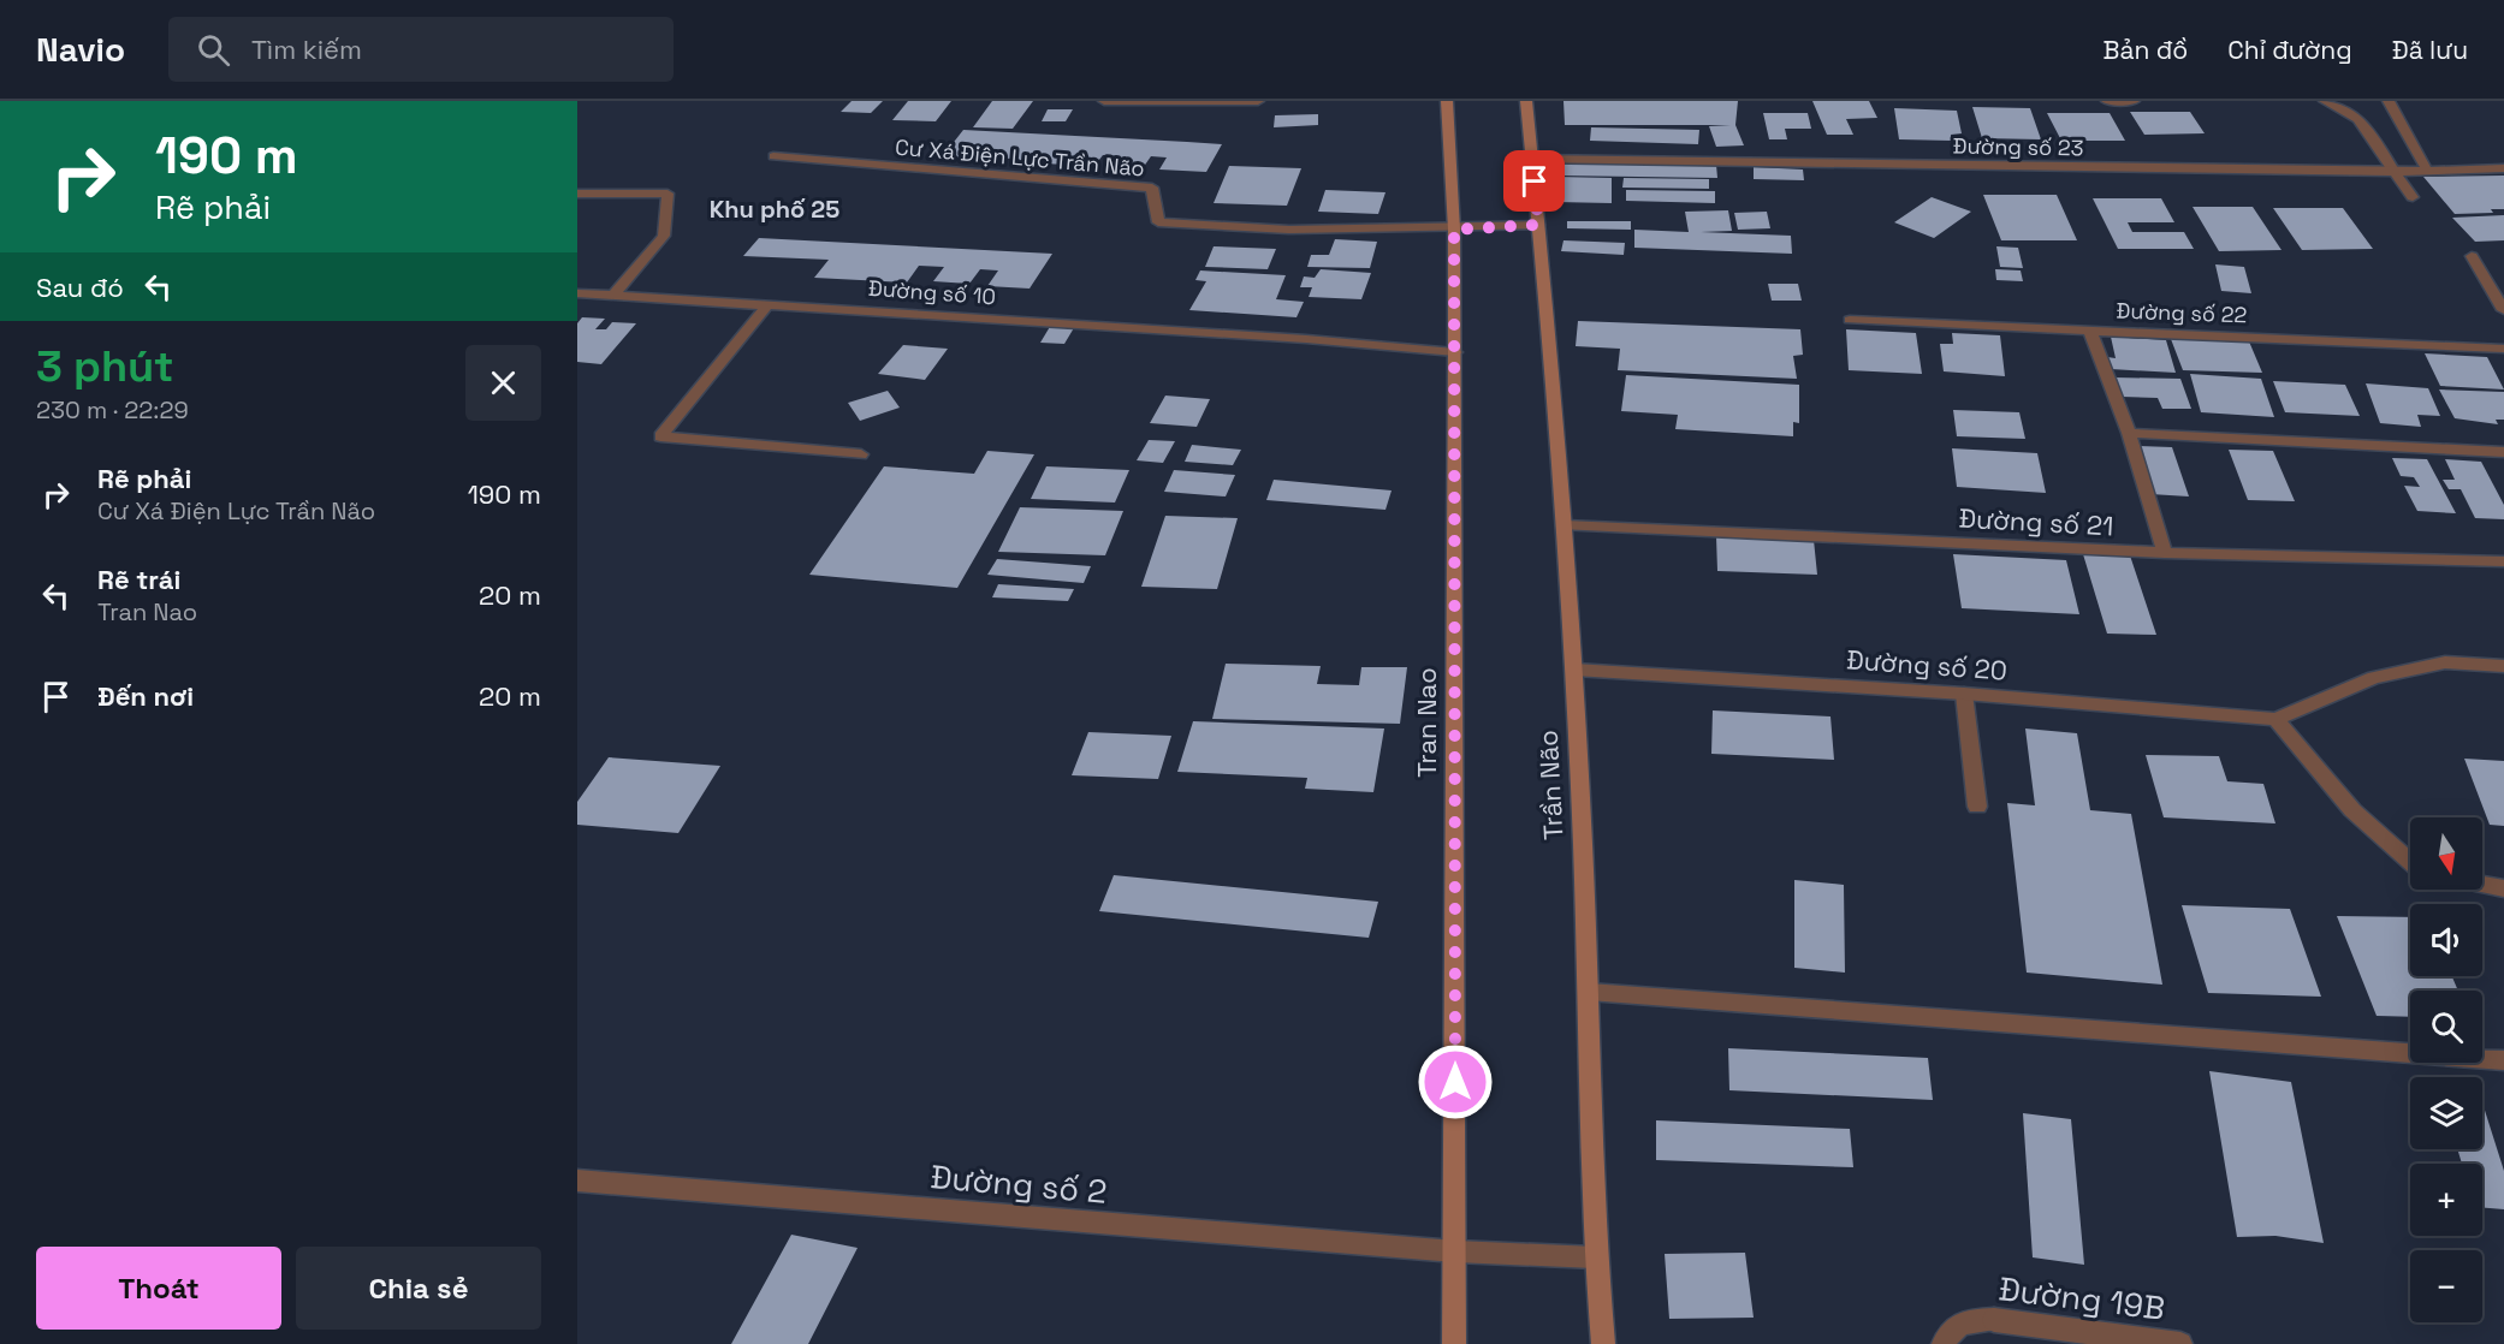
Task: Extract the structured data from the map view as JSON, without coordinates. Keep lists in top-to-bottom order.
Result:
{
  "streets": {
    "main road": ["Tran Nao", "Trần Não"],
    "street": [
      "Đường số 23",
      "Cư Xá Điện Lực Trần Não",
      "Đường số 10",
      "Đường số 22",
      "Đường số 21",
      "Đường số 20",
      "Đường số 2",
      "Đường 19B"
    ]
  },
  "crossings": [
    ["Cư Xá Điện Lực Trần Não", "Tran Nao"],
    ["Cư Xá Điện Lực Trần Não", "Trần Não"],
    ["Đường số 10", "Tran Nao"],
    ["Đường số 22", "Đường số 21"],
    ["Đường số 21", "Trần Não"],
    ["Đường số 20", "Trần Não"],
    ["Tran Nao", "Đường số 2"],
    ["Trần Não", "Đường số 2"]
  ],
  "districts": ["Khu phố 25"],
  "north": "bottom",
  "page": {
    "header": "Navio",
    "search": "Tìm kiếm",
    "nav": ["Bản đồ", "Chỉ đường", "Đã lưu"],
    "turn": ["190 m", "Rẽ phải"],
    "then": "Sau đó",
    "heading": ["3 phút", "230 m · 22:29"],
    "list": [
      {
        "name": "Rẽ phải",
        "note": "Cư Xá Điện Lực Trần Não",
        "value": "190 m"
      },
      {
        "name": "Rẽ trái",
        "note": "Tran Nao",
        "value": "20 m"
      },
      {
        "name": "Đến nơi",
        "value": "20 m"
      }
    ],
    "map_buttons": ["+", "−"],
    "buttons": ["Thoát", "Chia sẻ"]
  }
}
